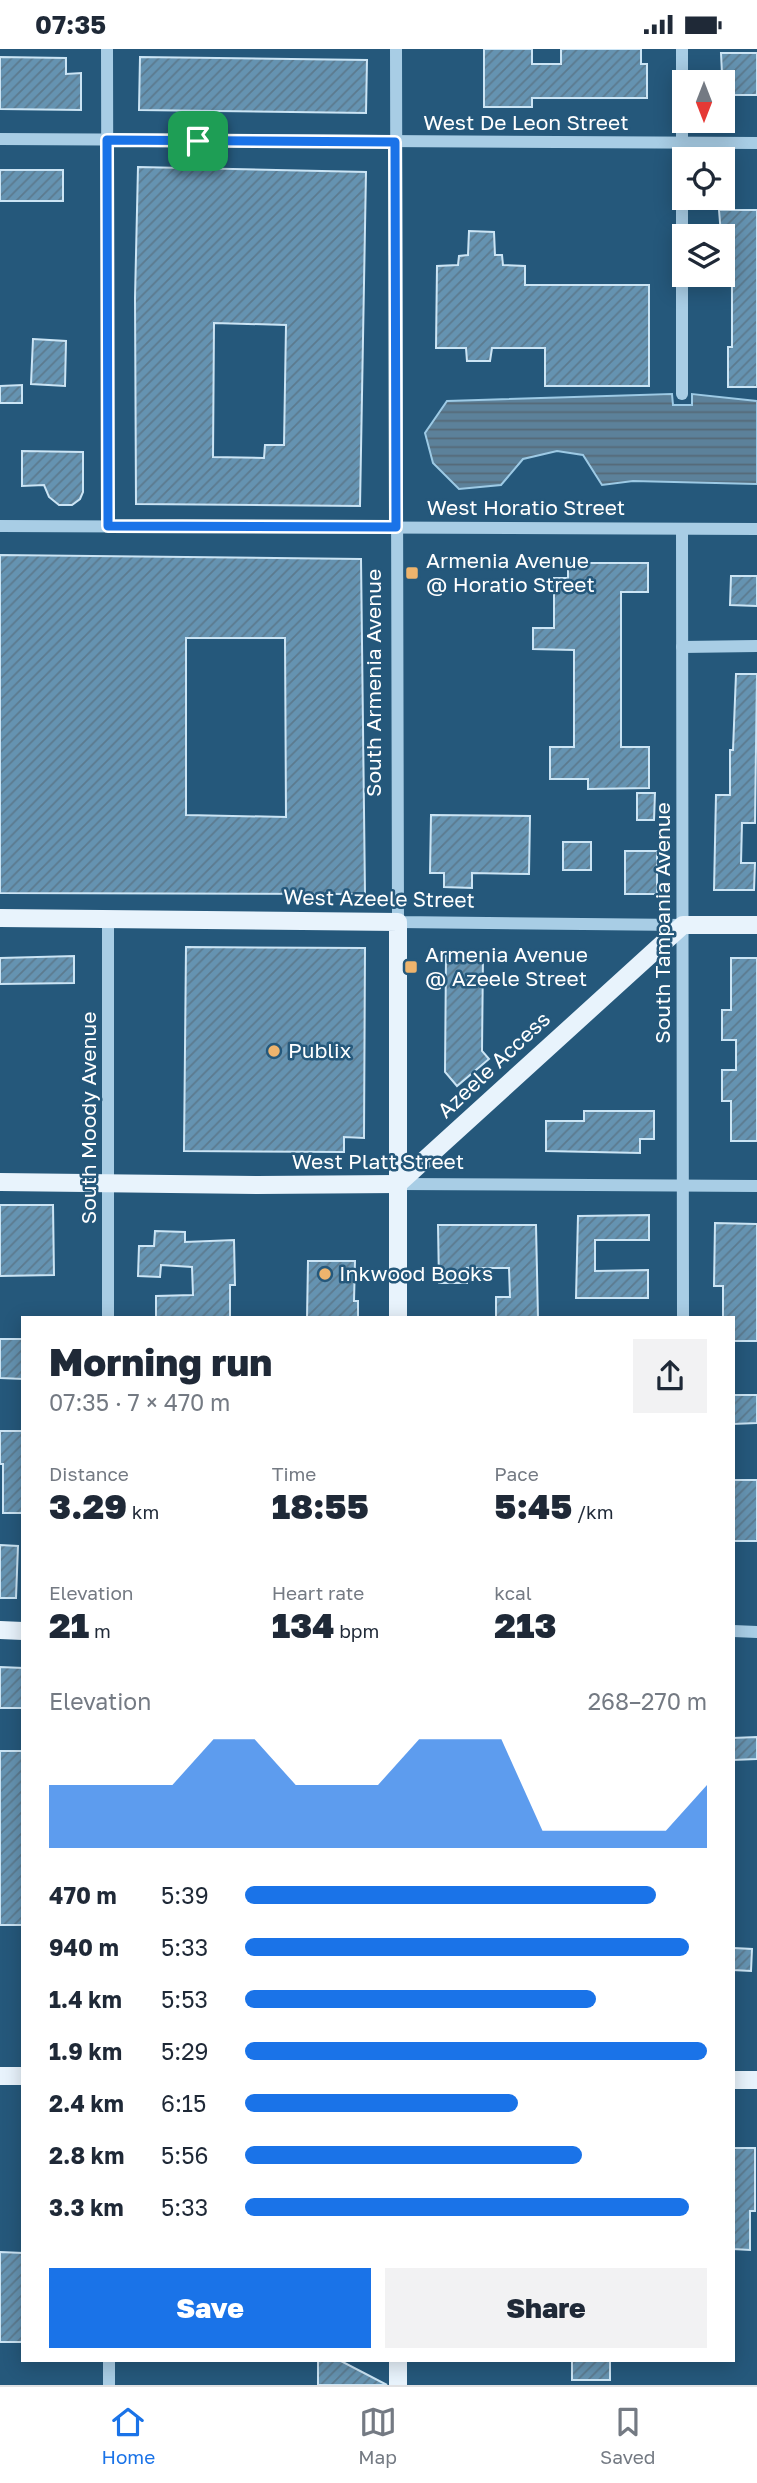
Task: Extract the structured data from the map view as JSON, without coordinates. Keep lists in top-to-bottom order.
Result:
{
  "streets": {
    "main road": [
      "South Armenia Avenue",
      "West Azeele Street",
      "Azeele Access",
      "West Platt Street"
    ],
    "street": [
      "West De Leon Street",
      "West Horatio Street",
      "South Tampania Avenue",
      "South Moody Avenue"
    ]
  },
  "crossings": [
    ["West De Leon Street", "South Armenia Avenue"],
    ["West Horatio Street", "South Armenia Avenue"],
    ["West Horatio Street", "South Tampania Avenue"],
    ["South Armenia Avenue", "West Azeele Street"],
    ["South Armenia Avenue", "Azeele Access"],
    ["South Armenia Avenue", "West Platt Street"],
    ["West Azeele Street", "South Tampania Avenue"],
    ["West Azeele Street", "Azeele Access"],
    ["West Azeele Street", "South Moody Avenue"],
    ["South Tampania Avenue", "Azeele Access"],
    ["South Tampania Avenue", "West Platt Street"],
    ["Azeele Access", "West Platt Street"],
    ["South Moody Avenue", "West Platt Street"]
  ],
  "places": {
    "transit": ["Armenia Avenue @ Horatio Street", "Armenia Avenue @ Azeele Street"],
    "other": ["Publix", "Inkwood Books"]
  },
  "north": "bottom",
  "page": {
    "status": "07:35",
    "heading": ["Morning run", "07:35 · 7 × 470 m"],
    "stats": [
      ["Distance", "3.29 km"],
      ["Time", "18:55"],
      ["Pace", "5:45 /km"],
      ["Elevation", "21 m"],
      ["Heart rate", "134 bpm"],
      ["kcal", "213"]
    ],
    "chart": ["Elevation", "268–270 m"],
    "list": [
      {
        "name": "470 m",
        "note": "5:39"
      },
      {
        "name": "940 m",
        "note": "5:33"
      },
      {
        "name": "1.4 km",
        "note": "5:53"
      },
      {
        "name": "1.9 km",
        "note": "5:29"
      },
      {
        "name": "2.4 km",
        "note": "6:15"
      },
      {
        "name": "2.8 km",
        "note": "5:56"
      },
      {
        "name": "3.3 km",
        "note": "5:33"
      }
    ],
    "buttons": ["Save", "Share"],
    "tabs": ["Home", "Map", "Saved"]
  }
}
